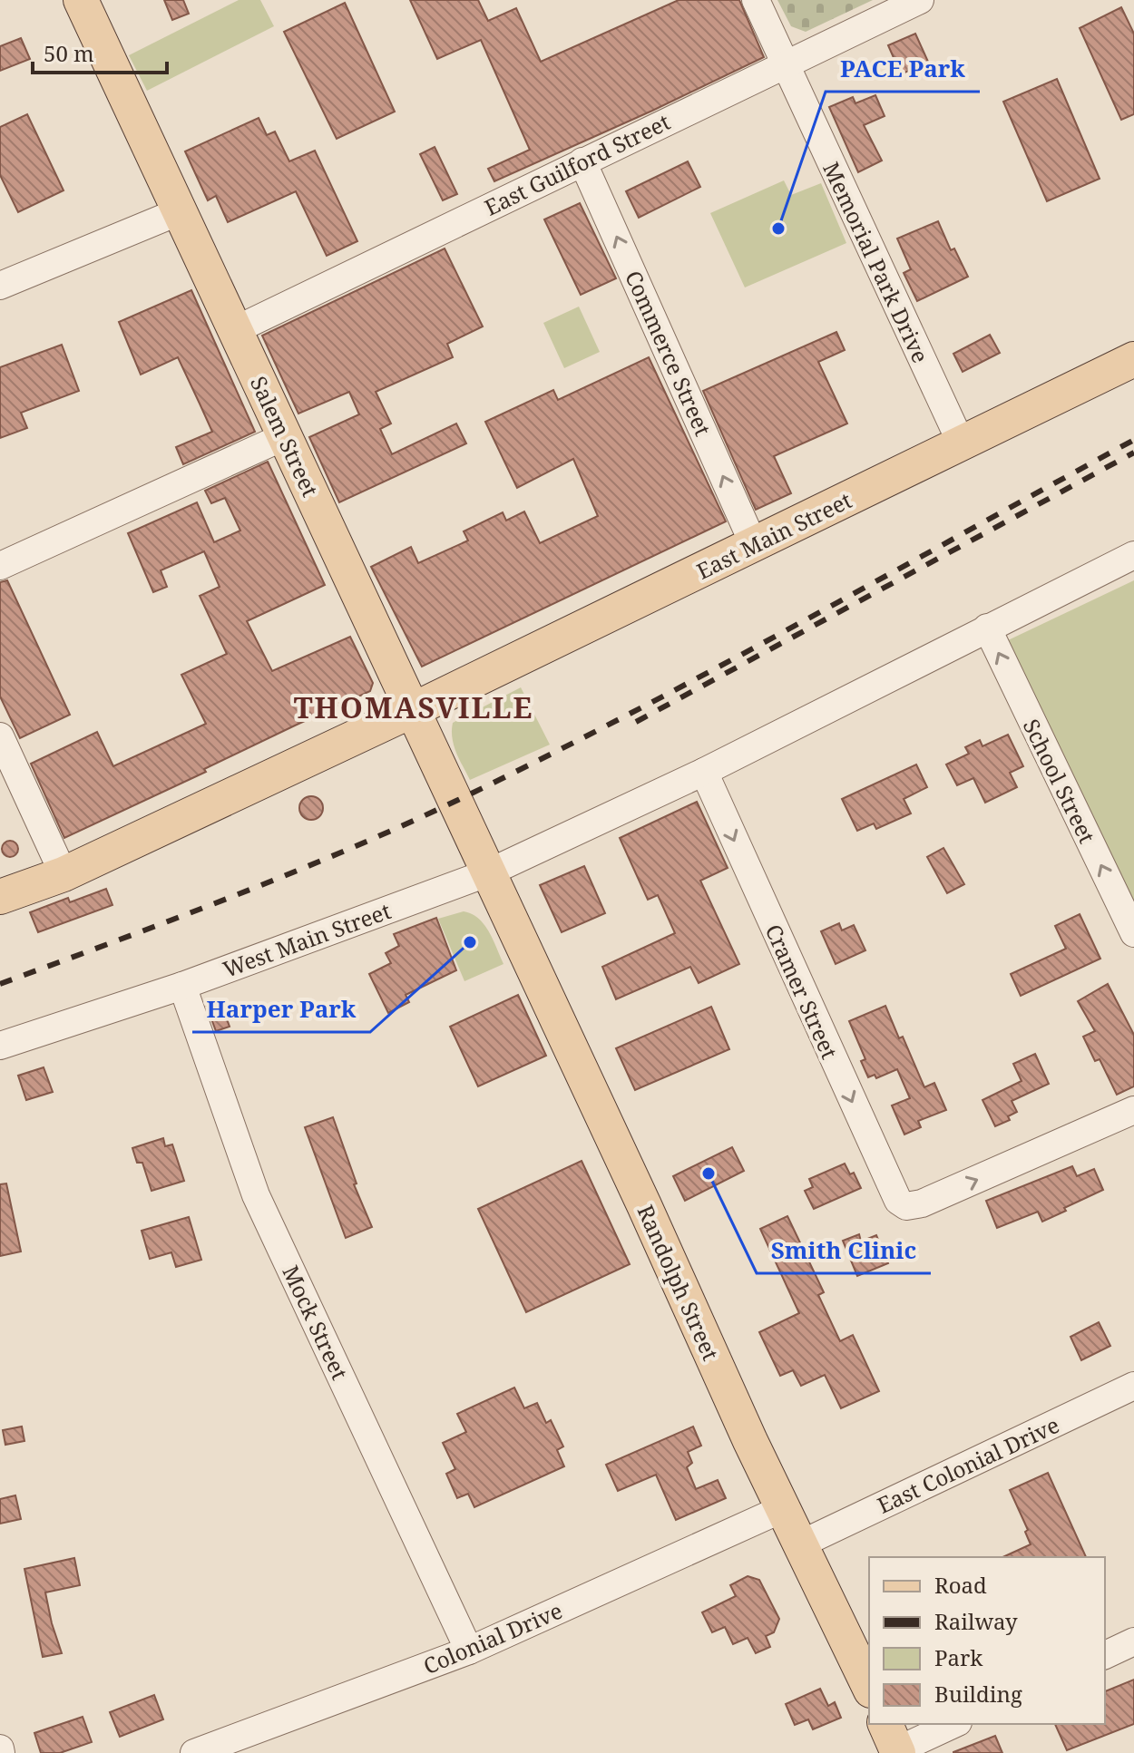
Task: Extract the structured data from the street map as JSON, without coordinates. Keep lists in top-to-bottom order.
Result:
{
  "streets": {
    "main road": ["Salem Street", "East Main Street", "Randolph Street"],
    "street": [
      "East Guilford Street",
      "Memorial Park Drive",
      "Commerce Street",
      "School Street",
      "West Main Street",
      "Cramer Street",
      "Mock Street",
      "East Colonial Drive",
      "Colonial Drive"
    ]
  },
  "crossings": [
    ["East Guilford Street", "Memorial Park Drive"],
    ["East Guilford Street", "Commerce Street"],
    ["East Guilford Street", "Salem Street"],
    ["Memorial Park Drive", "East Main Street"],
    ["Commerce Street", "East Main Street"],
    ["Salem Street", "East Main Street"],
    ["Salem Street", "West Main Street"],
    ["Salem Street", "Randolph Street"],
    ["West Main Street", "Randolph Street"],
    ["West Main Street", "Mock Street"],
    ["Randolph Street", "East Colonial Drive"],
    ["Randolph Street", "Colonial Drive"],
    ["Mock Street", "Colonial Drive"]
  ],
  "one_way": ["Commerce Street", "School Street"],
  "districts": ["THOMASVILLE"],
  "places": ["PACE Park", "Harper Park", "Smith Clinic"],
  "legend": [
    "Road",
    "Railway",
    "Park",
    "Building"
  ],
  "scale_bar": "50 m"
}
